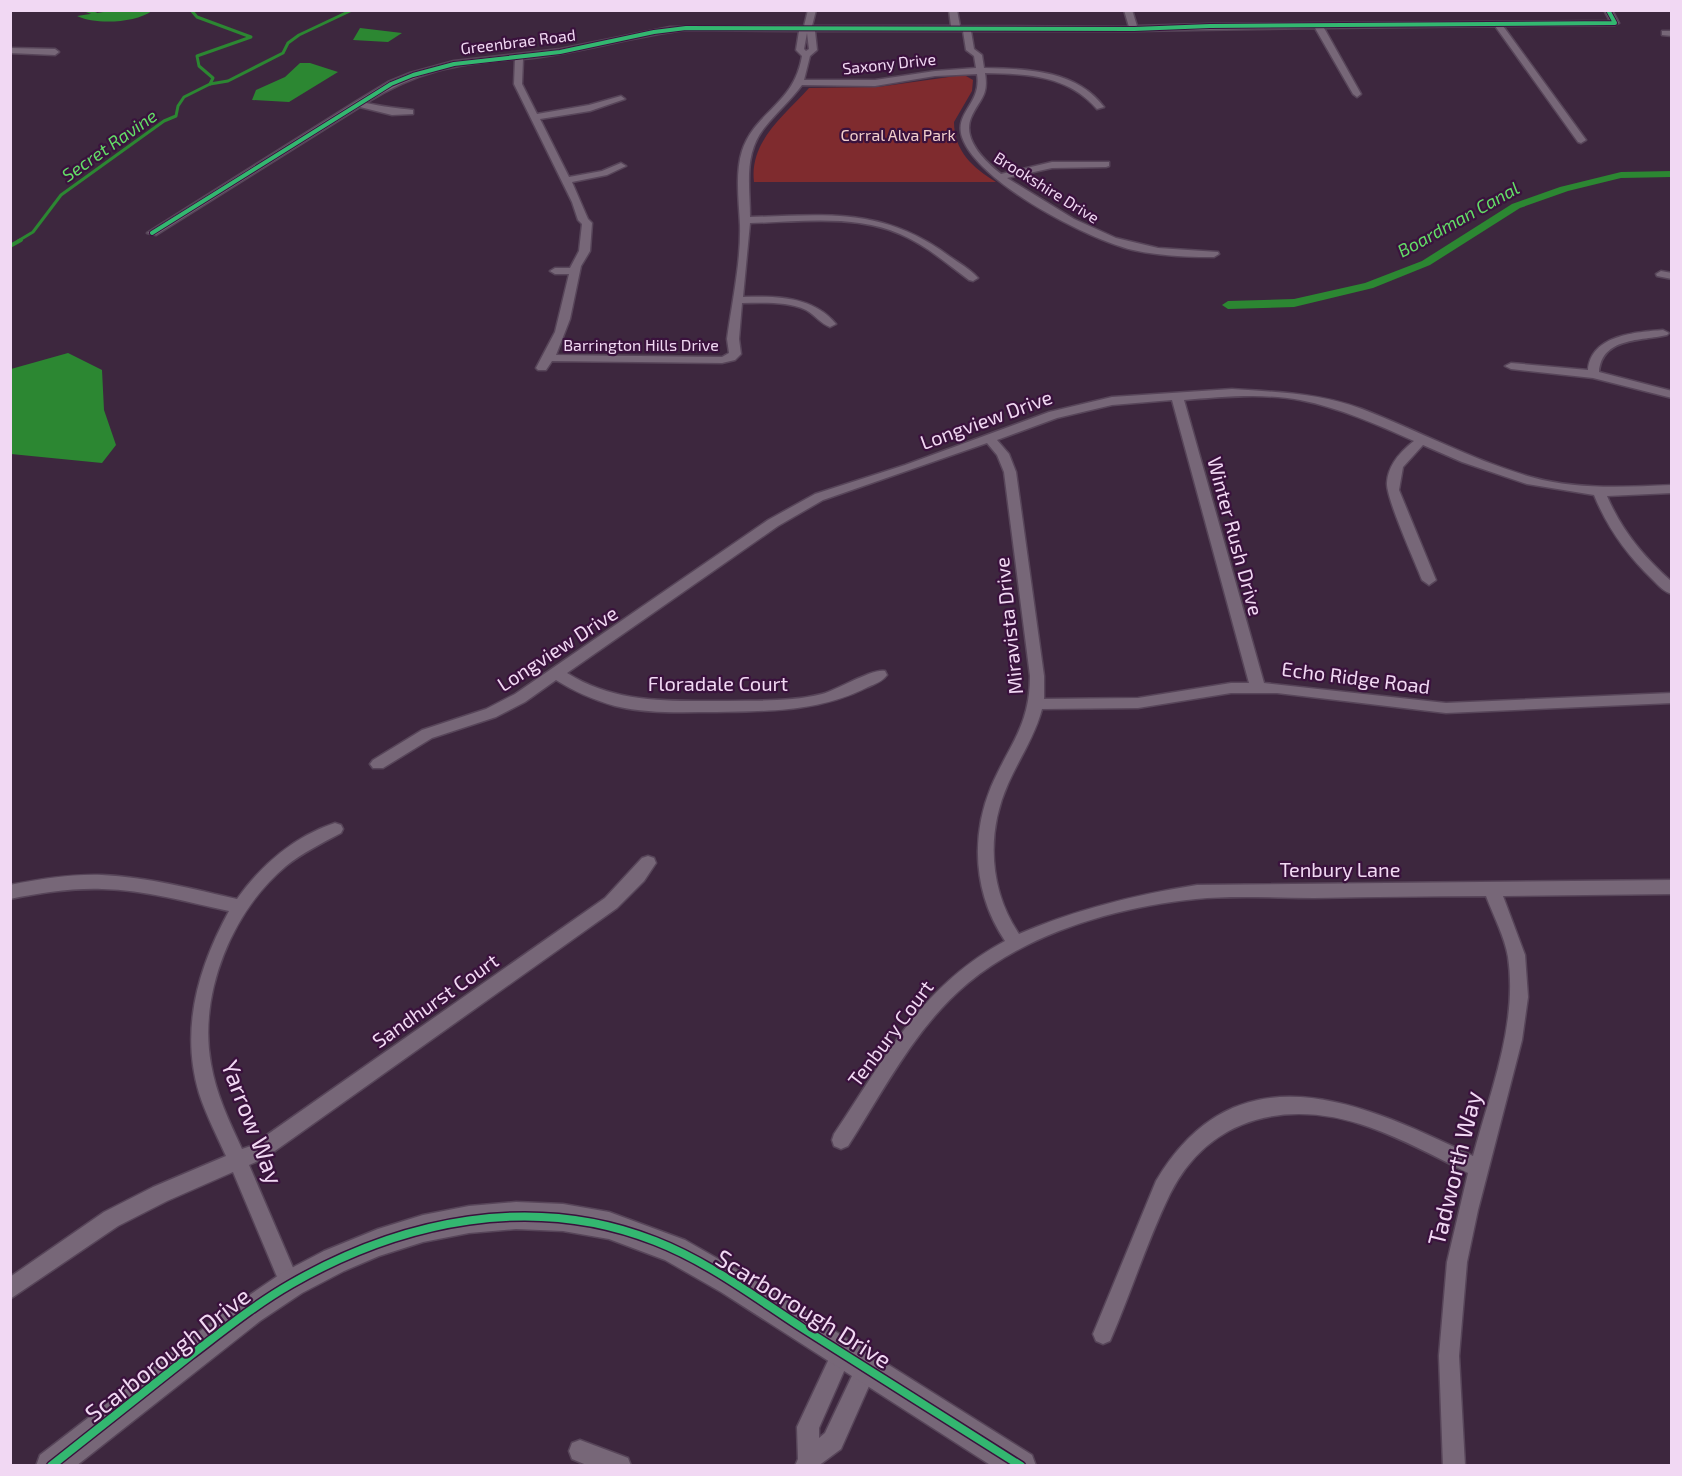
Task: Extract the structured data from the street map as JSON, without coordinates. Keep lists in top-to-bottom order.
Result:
{
  "streets": {
    "street": [
      "Greenbrae Road",
      "Saxony Drive",
      "Brookshire Drive",
      "Barrington Hills Drive",
      "Longview Drive",
      "Winter Rush Drive",
      "Miravista Drive",
      "Echo Ridge Road",
      "Floradale Court",
      "Tenbury Lane",
      "Sandhurst Court",
      "Tenbury Court",
      "Yarrow Way",
      "Tadworth Way",
      "Scarborough Drive"
    ]
  },
  "crossings": [
    ["Greenbrae Road", "Brookshire Drive"],
    ["Greenbrae Road", "Barrington Hills Drive"],
    ["Saxony Drive", "Brookshire Drive"],
    ["Saxony Drive", "Barrington Hills Drive"],
    ["Longview Drive", "Winter Rush Drive"],
    ["Longview Drive", "Miravista Drive"],
    ["Longview Drive", "Floradale Court"],
    ["Winter Rush Drive", "Echo Ridge Road"],
    ["Miravista Drive", "Echo Ridge Road"],
    ["Miravista Drive", "Tenbury Lane"],
    ["Miravista Drive", "Tenbury Court"],
    ["Tenbury Lane", "Tenbury Court"],
    ["Tenbury Lane", "Tadworth Way"],
    ["Sandhurst Court", "Yarrow Way"],
    ["Yarrow Way", "Scarborough Drive"]
  ],
  "water": ["Secret Ravine", "Boardman Canal"],
  "parks": ["Corral Alva Park"]
}
